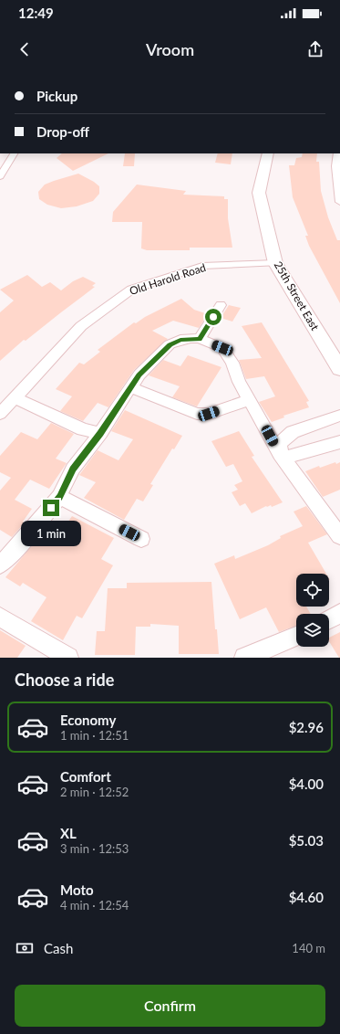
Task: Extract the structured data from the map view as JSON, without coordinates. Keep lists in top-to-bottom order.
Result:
{
  "streets": {
    "main road": ["25th Street East"],
    "street": ["Old Harold Road"]
  },
  "crossings": [
    ["Old Harold Road", "25th Street East"]
  ],
  "page": {
    "status": "12:49",
    "header": "Vroom",
    "banner": ["Pickup", "Drop-off"],
    "bubble": "1 min",
    "heading": "Choose a ride",
    "list": [
      {
        "name": "Economy",
        "note": "1 min · 12:51",
        "value": "$2.96"
      },
      {
        "name": "Comfort",
        "note": "2 min · 12:52",
        "value": "$4.00"
      },
      {
        "name": "XL",
        "note": "3 min · 12:53",
        "value": "$5.03"
      },
      {
        "name": "Moto",
        "note": "4 min · 12:54",
        "value": "$4.60"
      }
    ],
    "pay": ["Cash", "140 m"],
    "buttons": "Confirm"
  }
}
